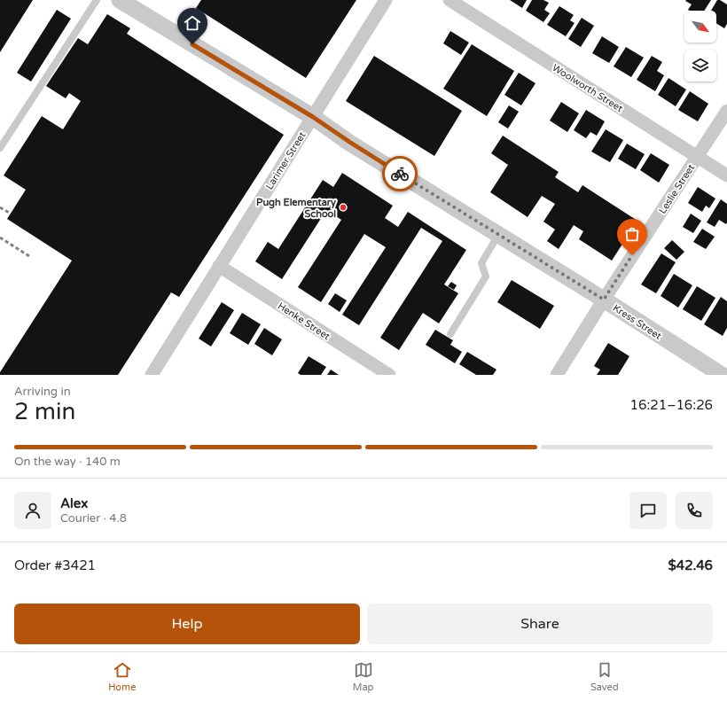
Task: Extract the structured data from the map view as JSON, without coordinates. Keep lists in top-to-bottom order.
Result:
{
  "streets": {
    "street": [
      "Woolworth Street",
      "Larimer Street",
      "Leslie Street",
      "Henke Street",
      "Kress Street"
    ]
  },
  "crossings": [
    ["Woolworth Street", "Leslie Street"],
    ["Larimer Street", "Henke Street"],
    ["Larimer Street", "Kress Street"],
    ["Leslie Street", "Kress Street"]
  ],
  "places": ["Pugh Elementary School"],
  "north": "bottom right",
  "page": {
    "heading": ["2 min", "Arriving in", "16:21–16:26"],
    "panel": [
      "Alex",
      "Courier · 4.8",
      "Order #3421",
      "$42.46"
    ],
    "bar": "On the way · 140 m",
    "buttons": ["Help", "Share"],
    "tabs": ["Home", "Map", "Saved"]
  }
}
